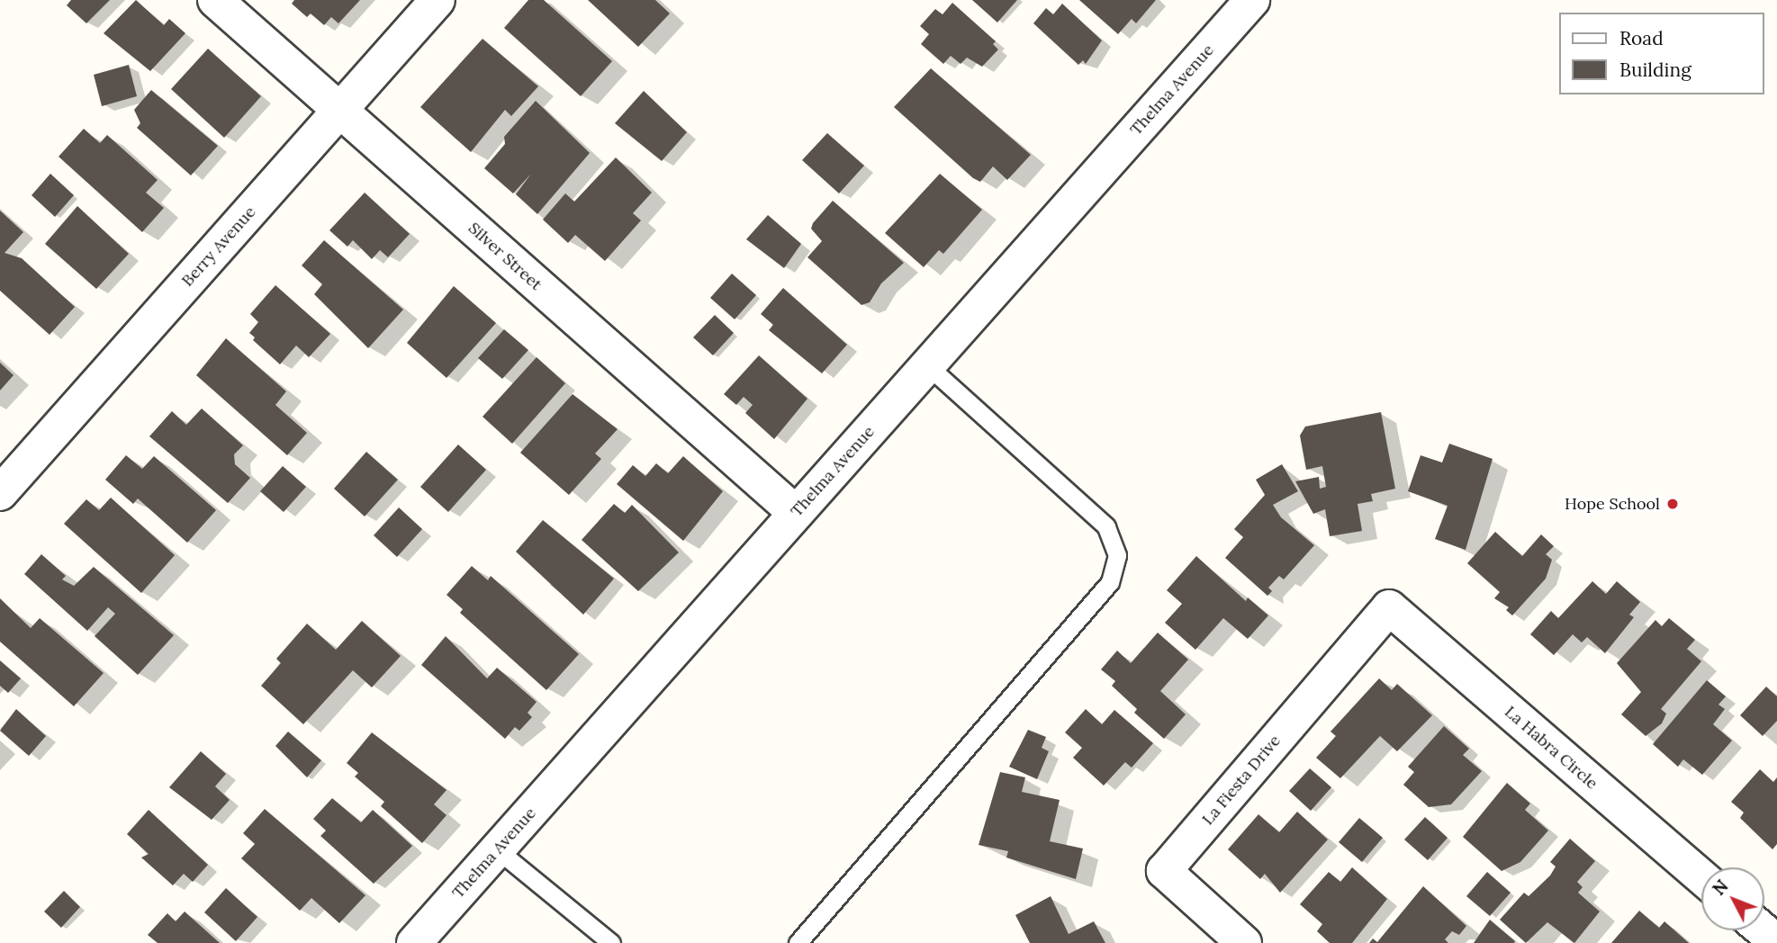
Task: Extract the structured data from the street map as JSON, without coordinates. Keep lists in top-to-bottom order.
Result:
{
  "streets": {
    "street": [
      "Thelma Avenue",
      "Berry Avenue",
      "Silver Street",
      "La Habra Circle",
      "La Fiesta Drive"
    ]
  },
  "crossings": [
    ["Thelma Avenue", "Silver Street"],
    ["Berry Avenue", "Silver Street"],
    ["La Habra Circle", "La Fiesta Drive"]
  ],
  "places": ["Hope School"],
  "legend": ["Road", "Building"],
  "north": "top left"
}
